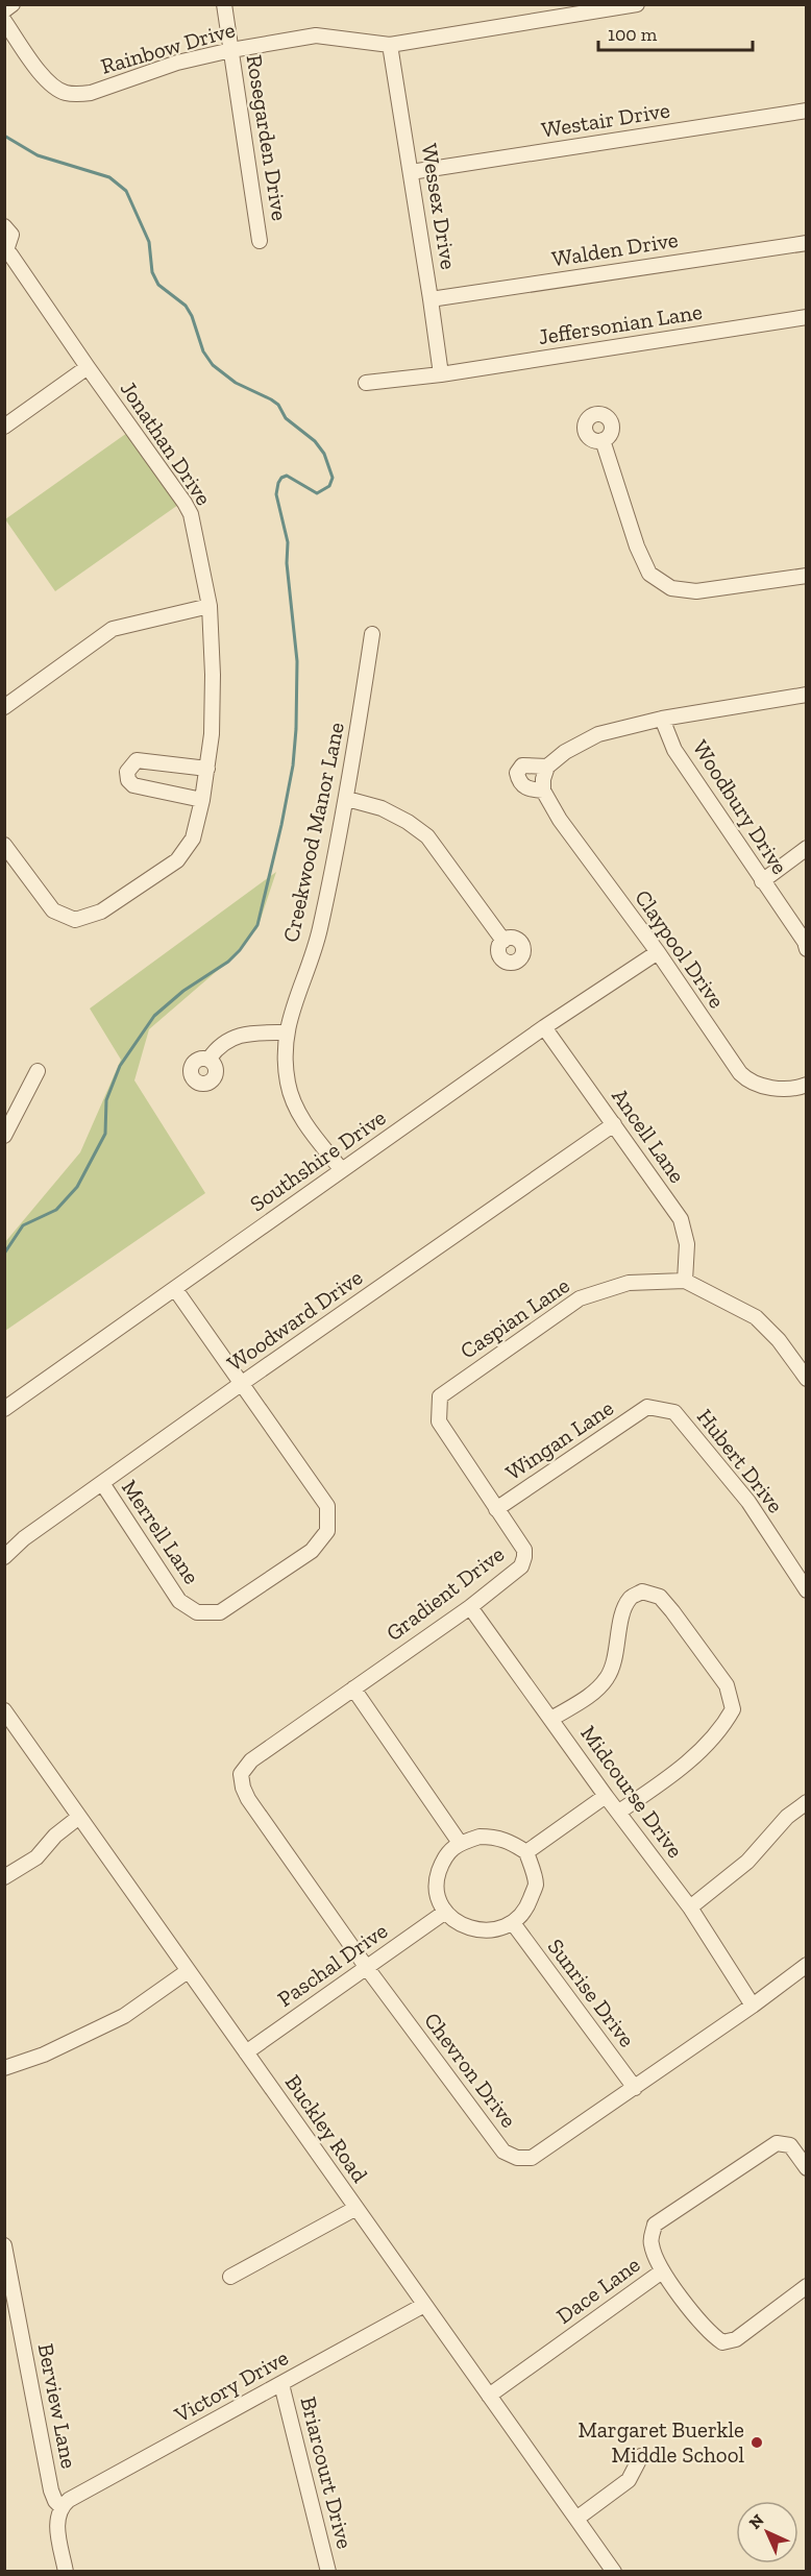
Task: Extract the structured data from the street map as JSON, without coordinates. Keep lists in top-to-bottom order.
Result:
{
  "streets": {
    "street": [
      "Rainbow Drive",
      "Westair Drive",
      "Rosegarden Drive",
      "Wessex Drive",
      "Walden Drive",
      "Jeffersonian Lane",
      "Jonathan Drive",
      "Woodbury Drive",
      "Creekwood Manor Lane",
      "Claypool Drive",
      "Ancell Lane",
      "Southshire Drive",
      "Caspian Lane",
      "Woodward Drive",
      "Wingan Lane",
      "Hubert Drive",
      "Merrell Lane",
      "Gradient Drive",
      "Midcourse Drive",
      "Paschal Drive",
      "Sunrise Drive",
      "Chevron Drive",
      "Buckley Road",
      "Dace Lane",
      "Victory Drive",
      "Berview Lane",
      "Briarcourt Drive"
    ]
  },
  "crossings": [
    ["Rainbow Drive", "Rosegarden Drive"],
    ["Rainbow Drive", "Wessex Drive"],
    ["Westair Drive", "Wessex Drive"],
    ["Wessex Drive", "Walden Drive"],
    ["Wessex Drive", "Jeffersonian Lane"],
    ["Creekwood Manor Lane", "Southshire Drive"],
    ["Claypool Drive", "Southshire Drive"],
    ["Ancell Lane", "Southshire Drive"],
    ["Ancell Lane", "Caspian Lane"],
    ["Ancell Lane", "Woodward Drive"],
    ["Caspian Lane", "Gradient Drive"],
    ["Woodward Drive", "Merrell Lane"],
    ["Wingan Lane", "Hubert Drive"],
    ["Wingan Lane", "Gradient Drive"],
    ["Gradient Drive", "Midcourse Drive"],
    ["Gradient Drive", "Chevron Drive"],
    ["Midcourse Drive", "Chevron Drive"],
    ["Paschal Drive", "Sunrise Drive"],
    ["Paschal Drive", "Chevron Drive"],
    ["Paschal Drive", "Buckley Road"],
    ["Sunrise Drive", "Chevron Drive"],
    ["Buckley Road", "Dace Lane"],
    ["Buckley Road", "Victory Drive"],
    ["Victory Drive", "Berview Lane"],
    ["Victory Drive", "Briarcourt Drive"]
  ],
  "places": ["Margaret Buerkle Middle School"],
  "scale_bar": "100 m",
  "north": "top left"
}
